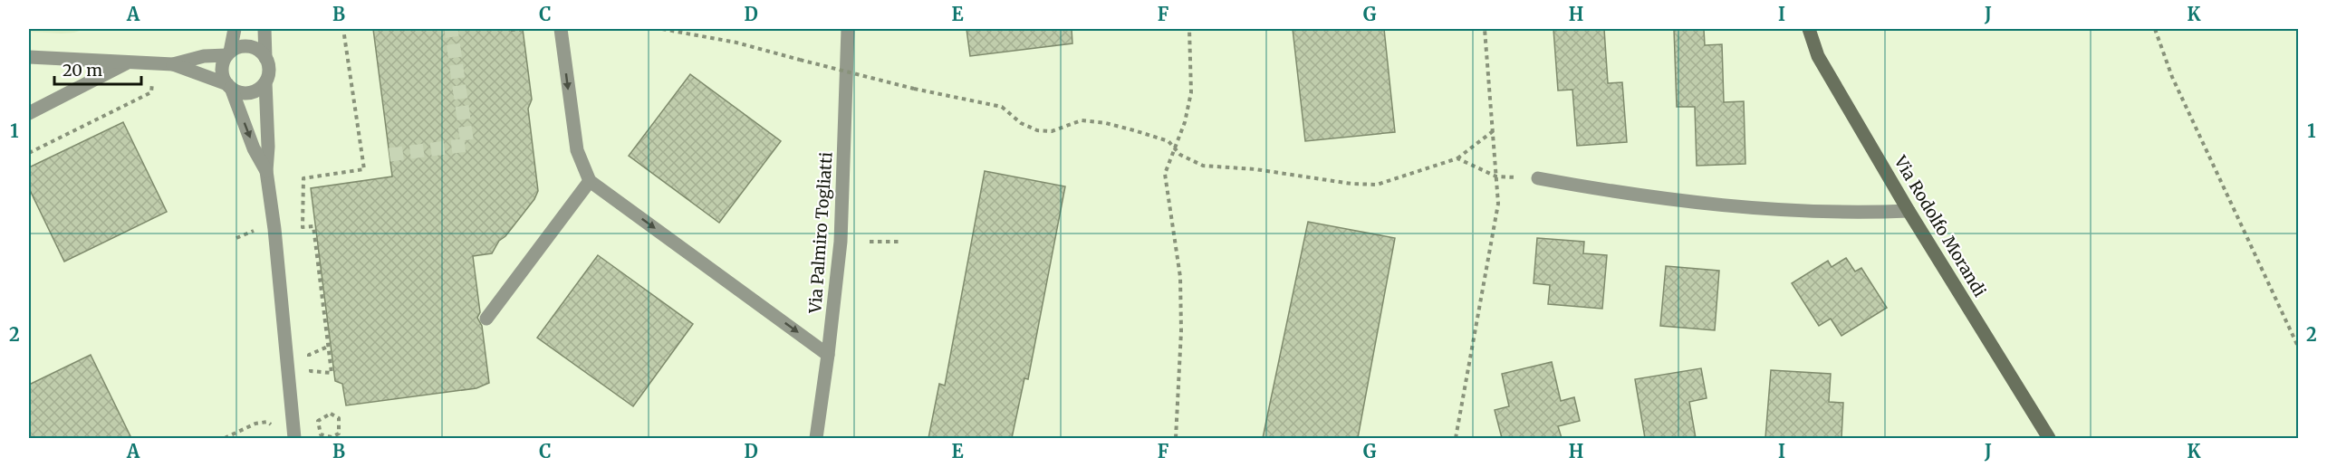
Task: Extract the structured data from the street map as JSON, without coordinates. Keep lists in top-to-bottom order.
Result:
{
  "streets": {
    "street": ["Via Rodolfo Morandi", "Via Palmiro Togliatti"]
  },
  "scale_bar": "20 m",
  "grid": {
    "columns": [
      "A",
      "B",
      "C",
      "D",
      "E",
      "F",
      "G",
      "H",
      "I",
      "J",
      "K"
    ],
    "rows": ["1", "2"]
  }
}
